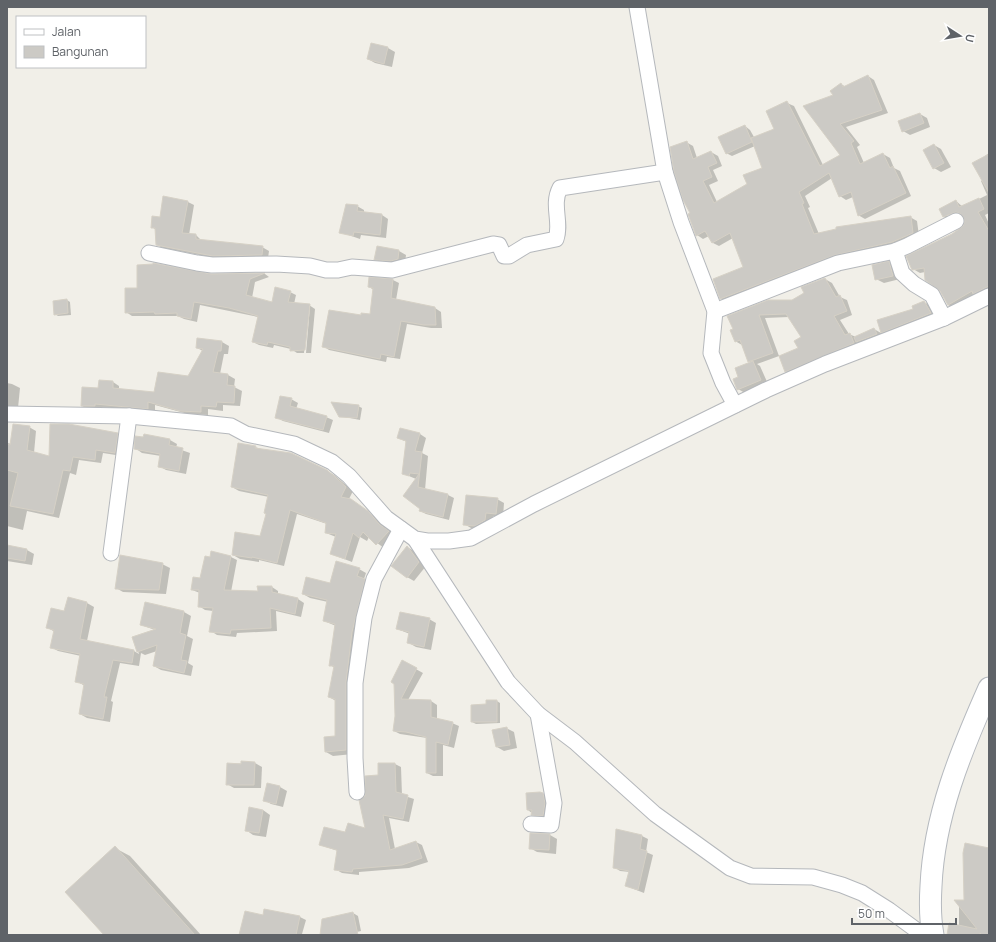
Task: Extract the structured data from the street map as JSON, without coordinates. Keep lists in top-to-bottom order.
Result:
{
  "legend": ["Jalan", "Bangunan"],
  "scale_bar": "50 m",
  "north": "right"
}
